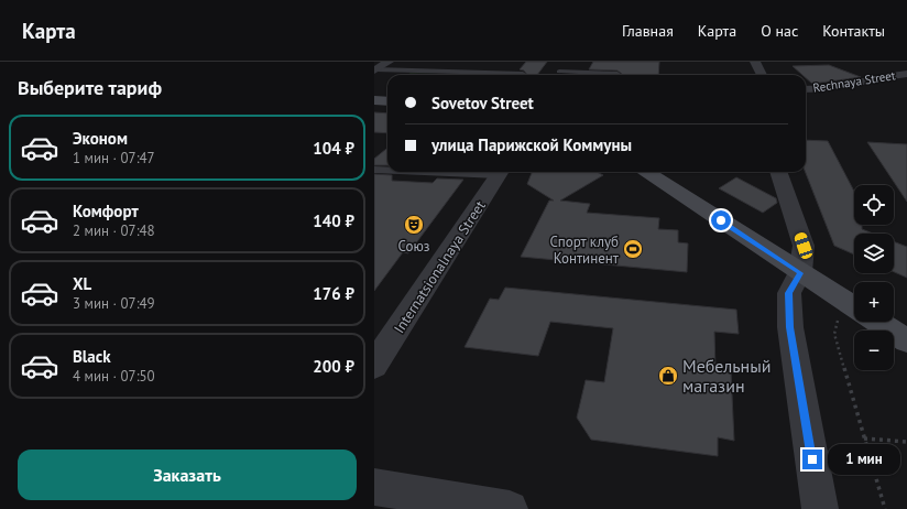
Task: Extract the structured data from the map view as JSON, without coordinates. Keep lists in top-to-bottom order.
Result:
{
  "streets": {
    "street": ["Rechnaya Street", "Internatsionalnaya Street"]
  },
  "places": {
    "theatre": ["Союз"],
    "sports": ["Спорт клуб Континент"],
    "shop": ["Мебельный магазин"]
  },
  "page": {
    "header": "Карта",
    "nav": [
      "Главная",
      "Карта",
      "О нас",
      "Контакты"
    ],
    "heading": "Выберите тариф",
    "banner": ["Sovetov Street", "улица Парижской Коммуны"],
    "list": [
      {
        "name": "Эконом",
        "note": "1 мин · 07:47",
        "value": "104 ₽"
      },
      {
        "name": "Комфорт",
        "note": "2 мин · 07:48",
        "value": "140 ₽"
      },
      {
        "name": "XL",
        "note": "3 мин · 07:49",
        "value": "176 ₽"
      },
      {
        "name": "Black",
        "note": "4 мин · 07:50",
        "value": "200 ₽"
      }
    ],
    "map_buttons": ["+", "−"],
    "buttons": "Заказать",
    "bubble": "1 мин"
  }
}
